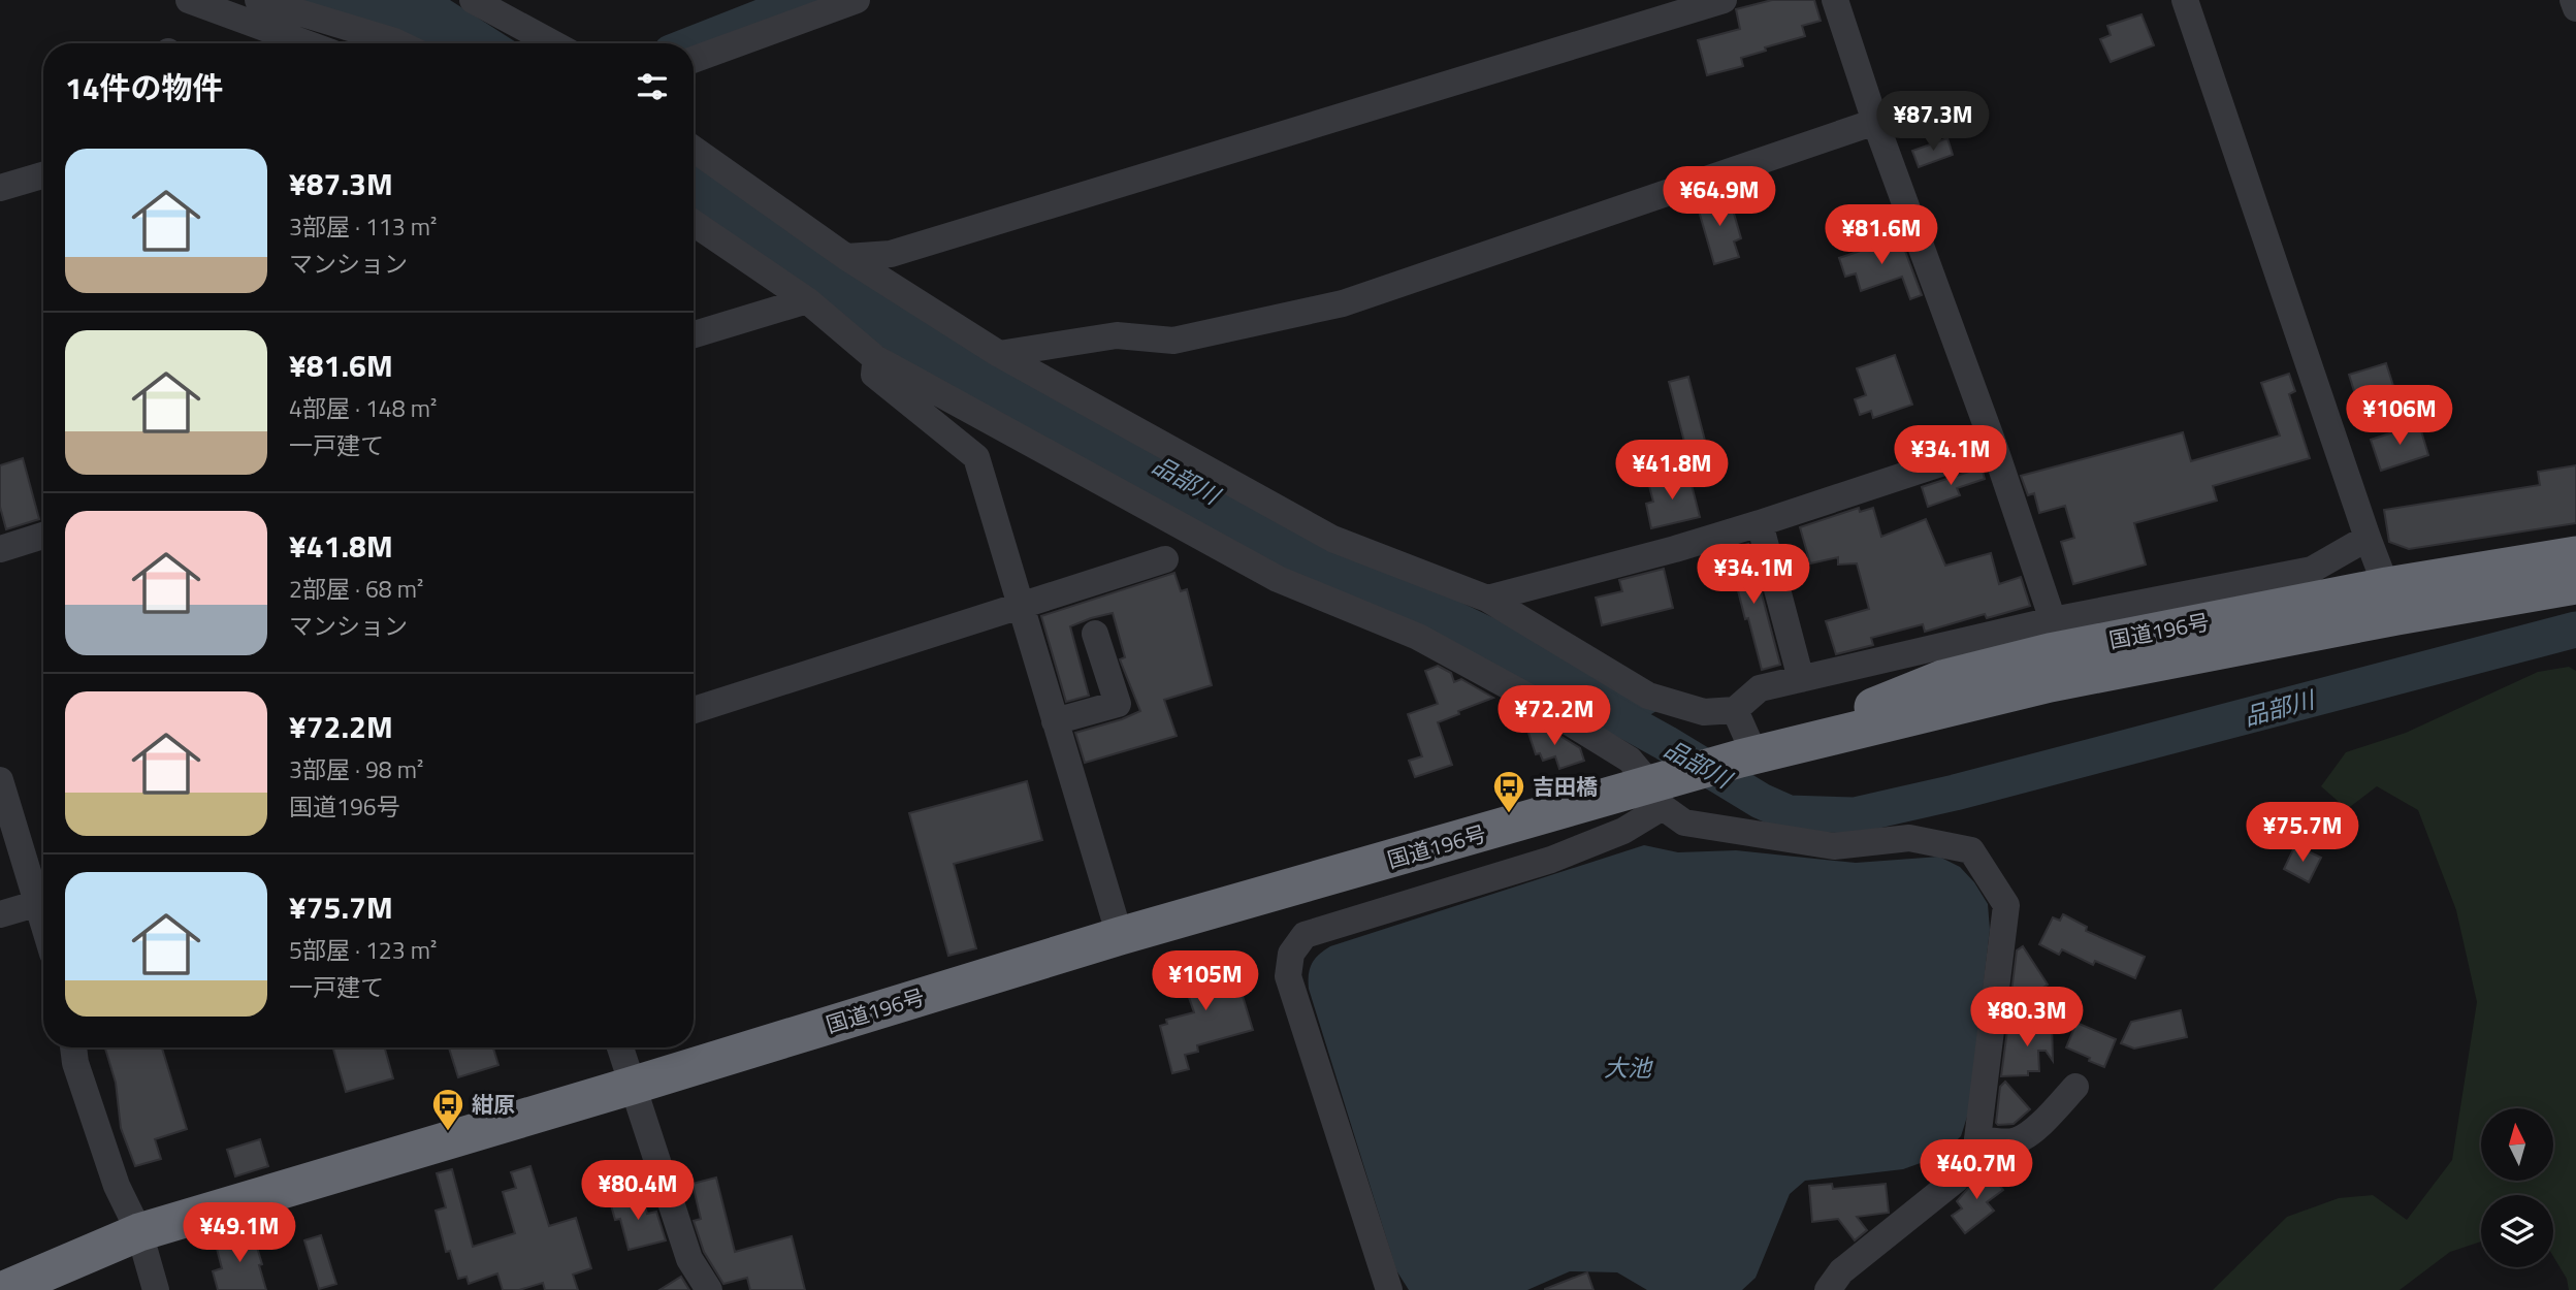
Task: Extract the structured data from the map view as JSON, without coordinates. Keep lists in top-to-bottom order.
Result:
{
  "streets": {
    "highway": ["国道196号"]
  },
  "water": ["品部川", "大池"],
  "places": {
    "bus stop": ["吉田橋", "紺原"]
  },
  "north": "top",
  "page": {
    "heading": "14件の物件",
    "price": [
      "¥87.3M",
      "¥64.9M",
      "¥81.6M",
      "¥106M",
      "¥34.1M",
      "¥41.8M",
      "¥34.1M",
      "¥72.2M",
      "¥75.7M",
      "¥105M",
      "¥80.3M",
      "¥40.7M",
      "¥80.4M",
      "¥49.1M"
    ],
    "list": [
      {
        "name": "¥87.3M",
        "note": "3部屋 · 113 m² · マンション"
      },
      {
        "name": "¥81.6M",
        "note": "4部屋 · 148 m² · 一戸建て"
      },
      {
        "name": "¥41.8M",
        "note": "2部屋 · 68 m² · マンション"
      },
      {
        "name": "¥72.2M",
        "note": "3部屋 · 98 m² · 国道196号"
      },
      {
        "name": "¥75.7M",
        "note": "5部屋 · 123 m² · 一戸建て"
      }
    ]
  }
}
